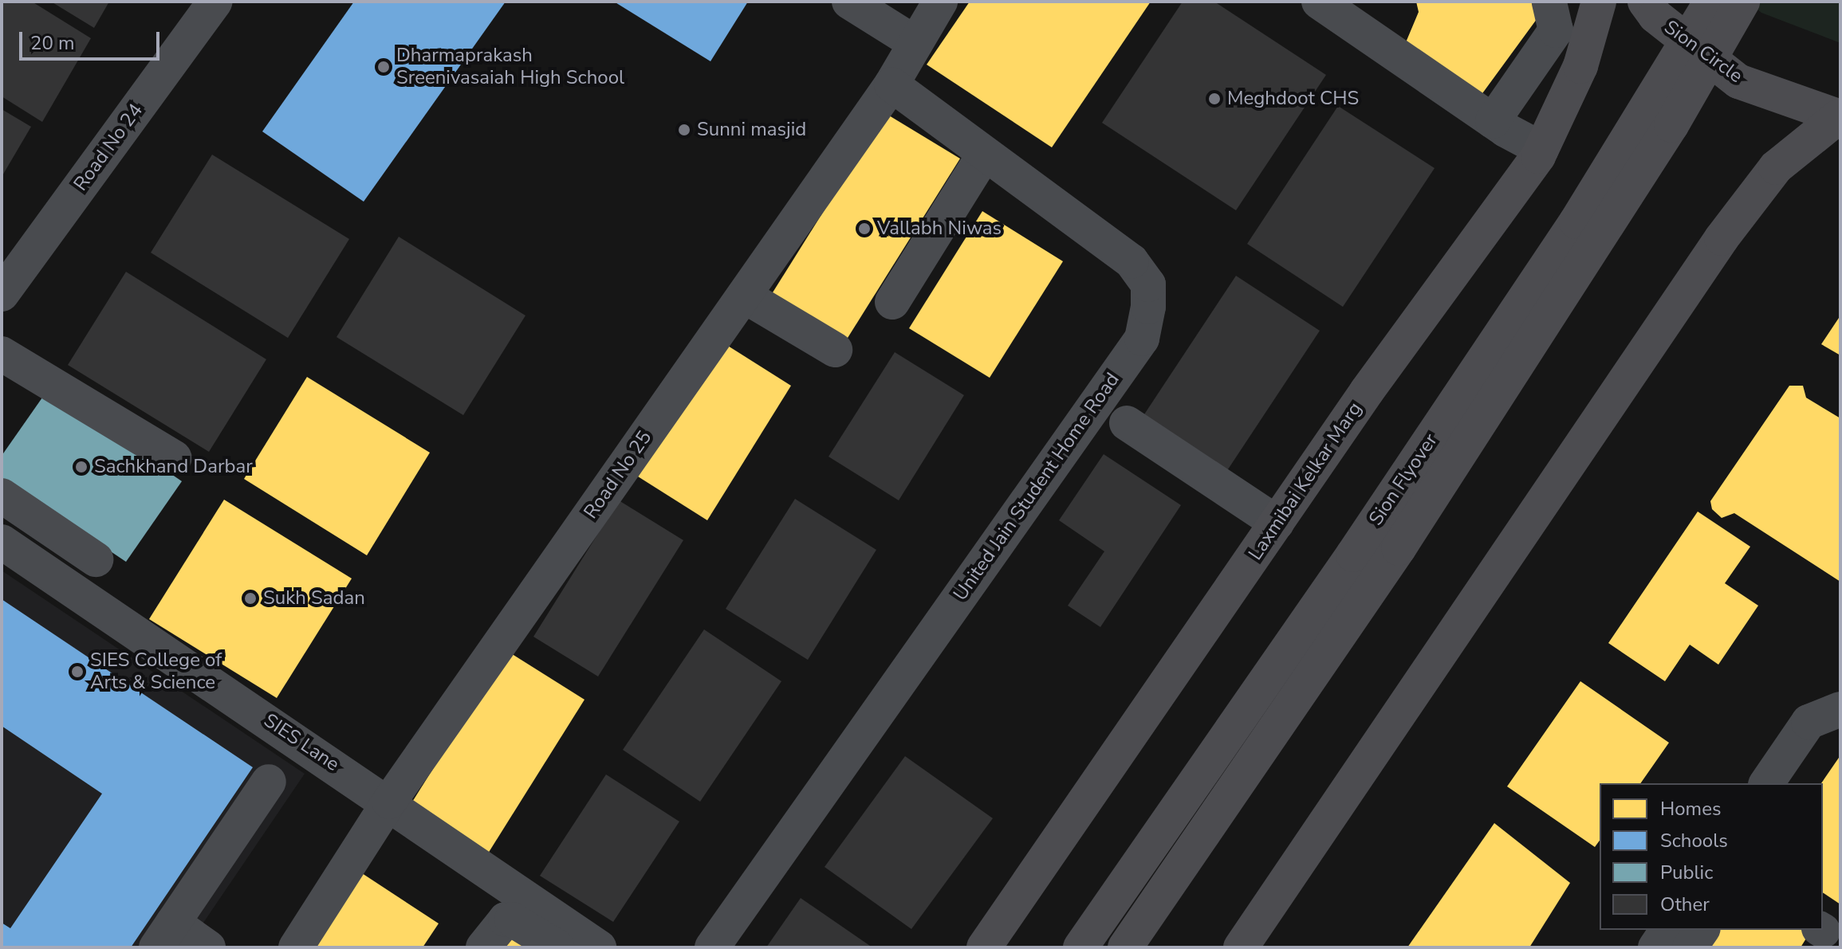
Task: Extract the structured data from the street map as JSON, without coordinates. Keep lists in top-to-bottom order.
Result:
{
  "streets": {
    "main road": ["Sion Circle", "Sion Flyover", "Laxmibai Kelkar Marg"],
    "street": [
      "Road No 24",
      "Road No 25",
      "United Jain Student Home Road",
      "SIES Lane"
    ]
  },
  "crossings": [
    ["Road No 25", "United Jain Student Home Road"],
    ["Road No 25", "SIES Lane"]
  ],
  "places": [
    "Dharmaprakash Sreenivasaiah High School",
    "Meghdoot CHS",
    "Sunni masjid",
    "Vallabh Niwas",
    "Sachkhand Darbar",
    "Sukh Sadan",
    "SIES College of Arts & Science"
  ],
  "legend": [
    "Homes",
    "Schools",
    "Public",
    "Other"
  ],
  "scale_bar": "20 m"
}
